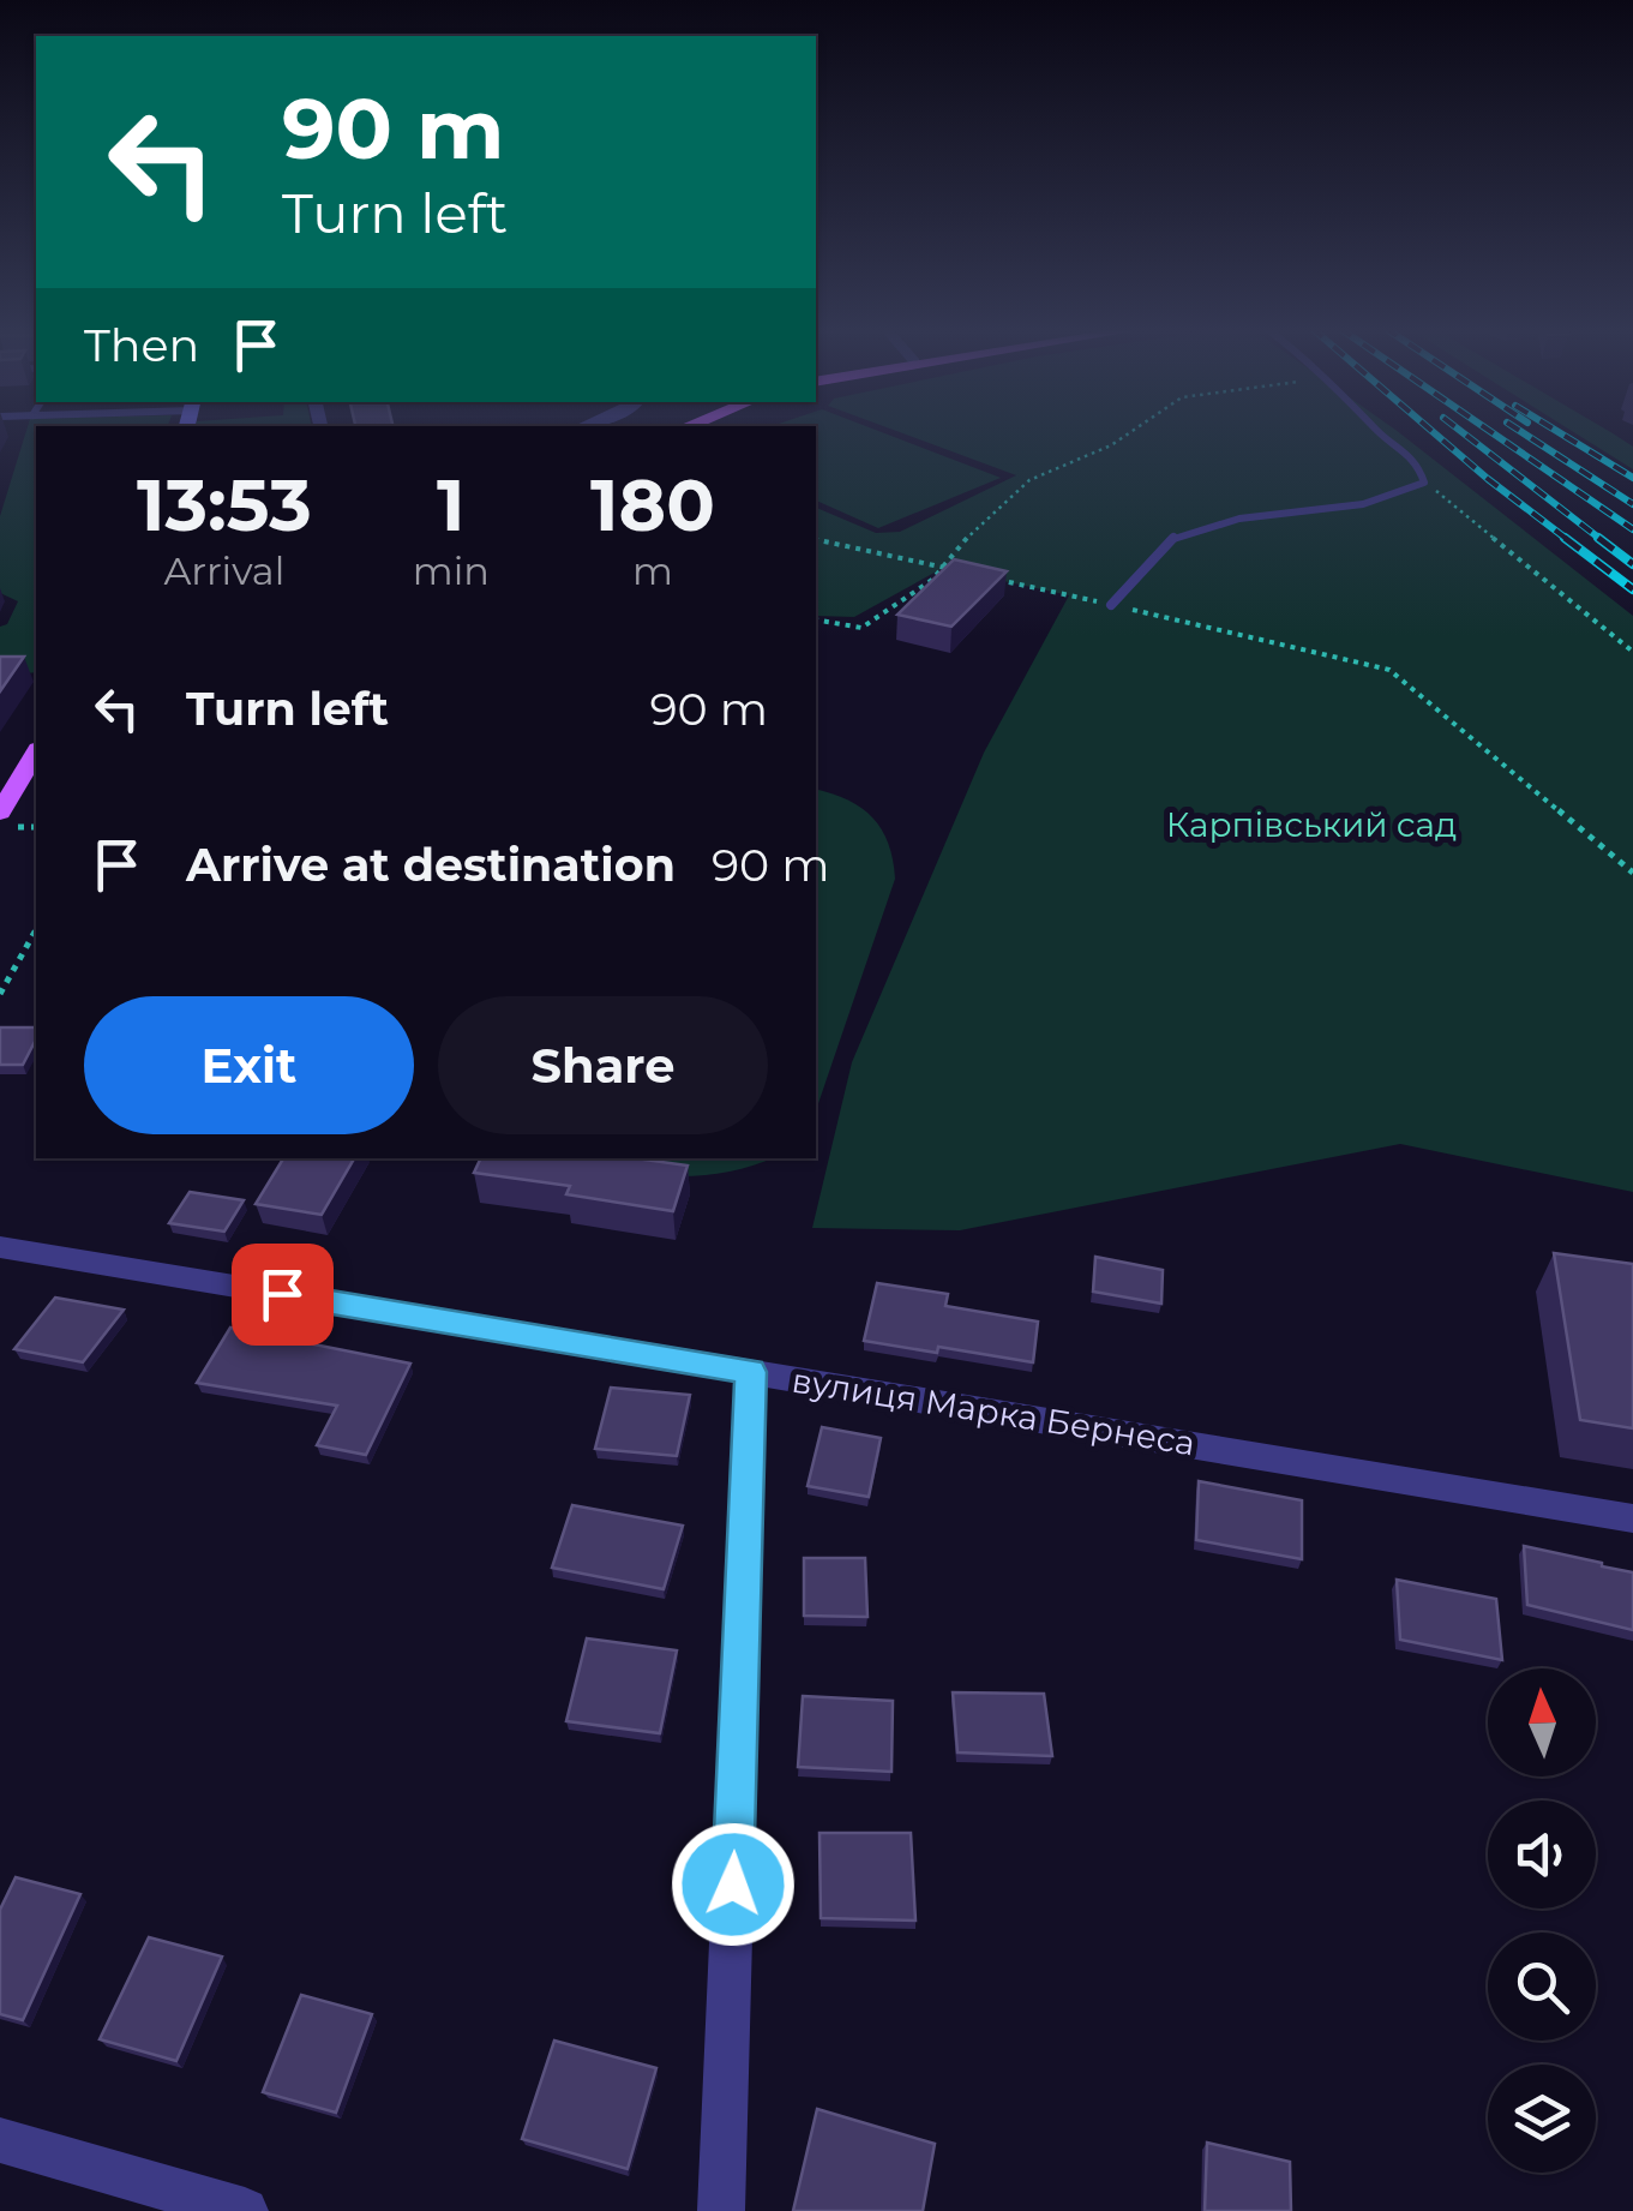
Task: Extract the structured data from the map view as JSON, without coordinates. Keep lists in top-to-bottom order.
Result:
{
  "streets": {
    "street": ["вулиця Марка Бернеса"]
  },
  "parks": ["Карпівський сад"],
  "north": "top",
  "page": {
    "turn": ["90 m", "Turn left"],
    "then": "Then",
    "eta": [
      "13:53",
      "Arrival",
      "1",
      "min",
      "180",
      "m"
    ],
    "list": [
      {
        "name": "Turn left",
        "value": "90 m"
      },
      {
        "name": "Arrive at destination",
        "value": "90 m"
      }
    ],
    "buttons": ["Exit", "Share"]
  }
}
